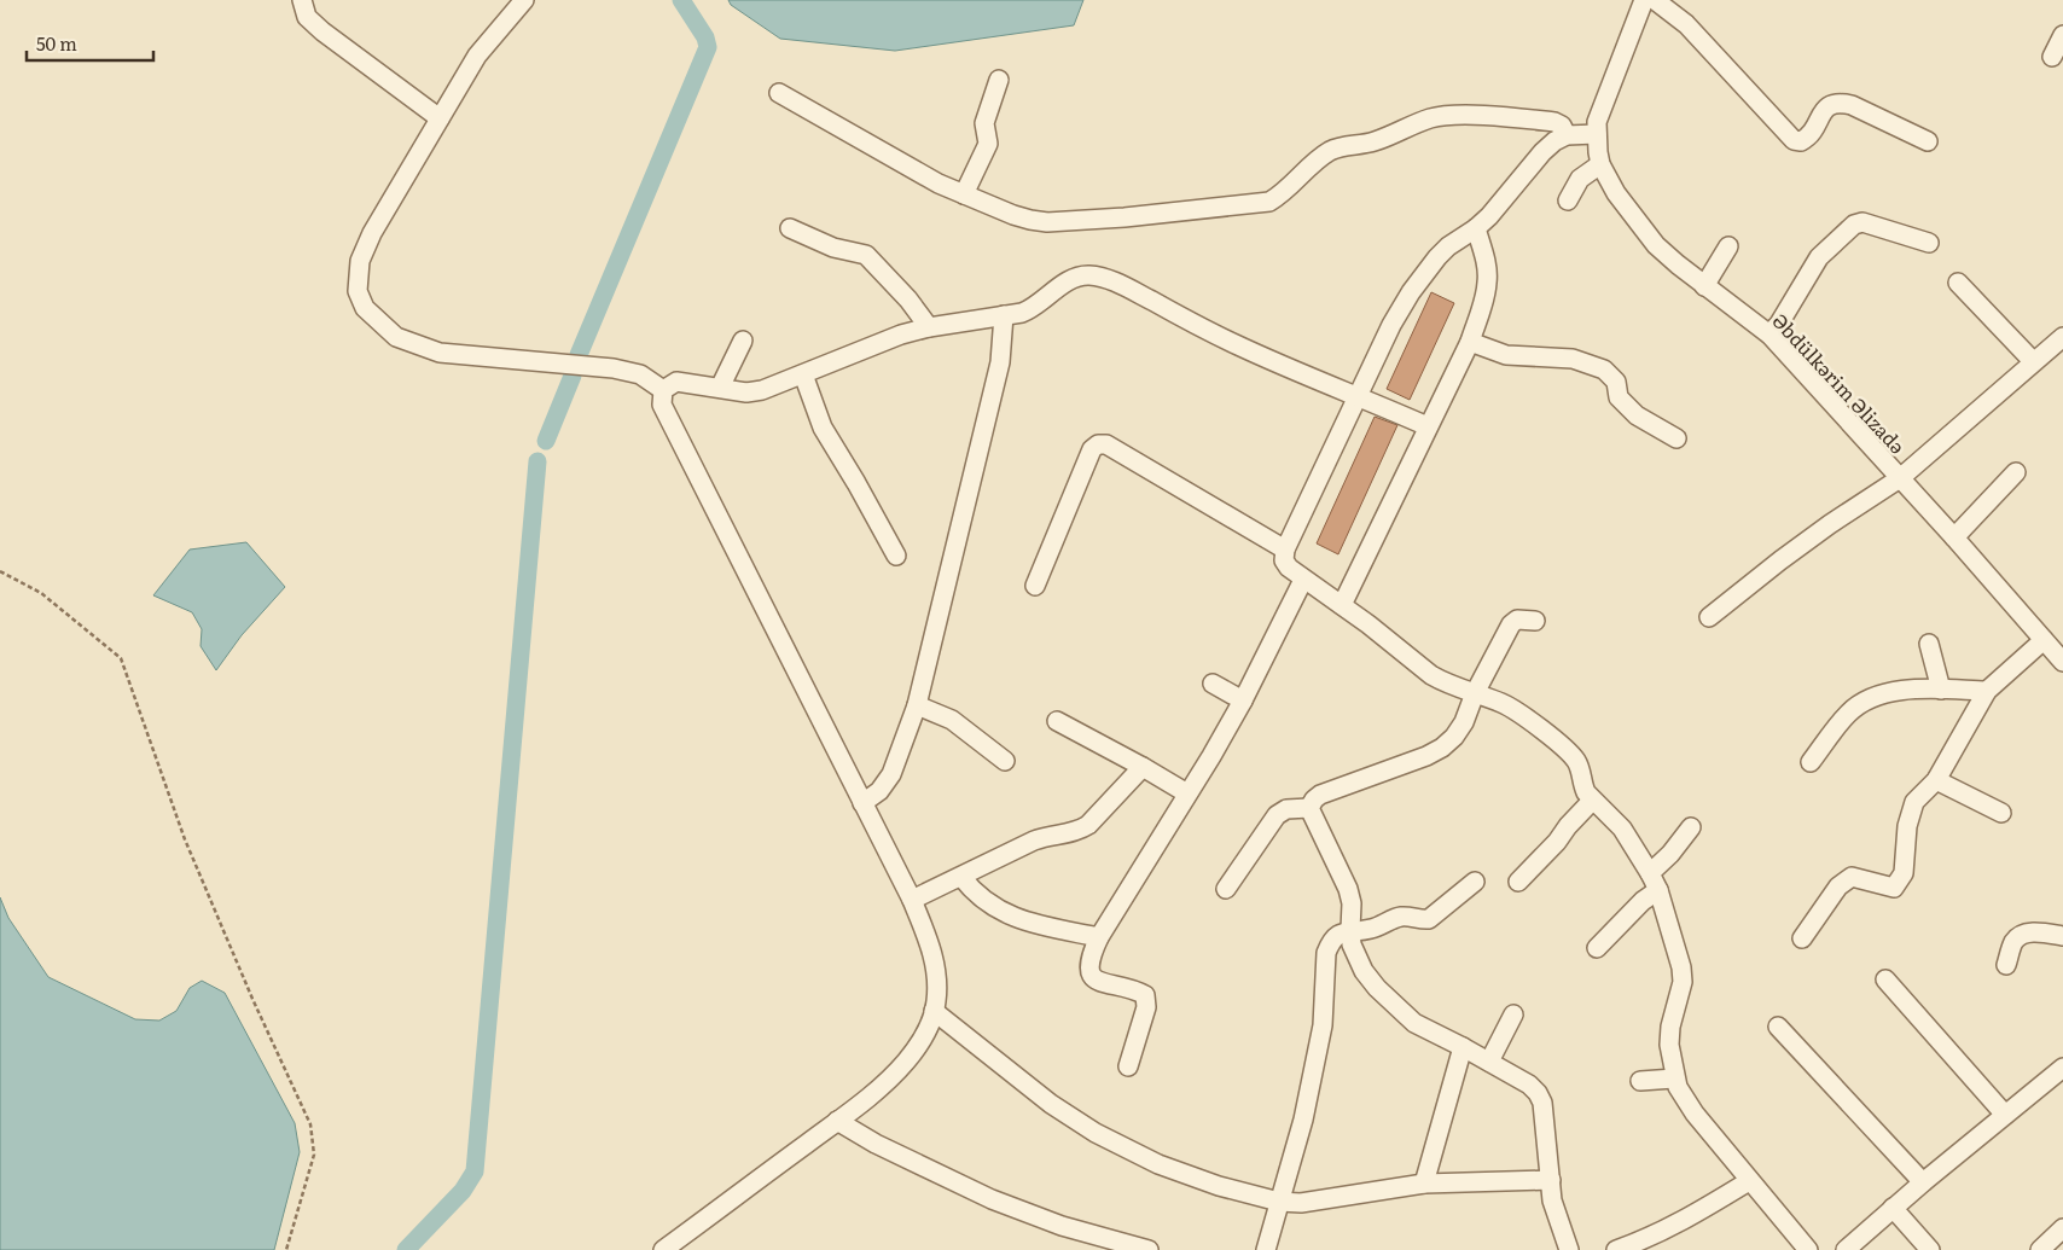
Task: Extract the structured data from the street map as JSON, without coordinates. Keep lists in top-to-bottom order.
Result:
{
  "streets": {
    "street": ["Əbdülkərim Əlizadə"]
  },
  "scale_bar": "50 m"
}
